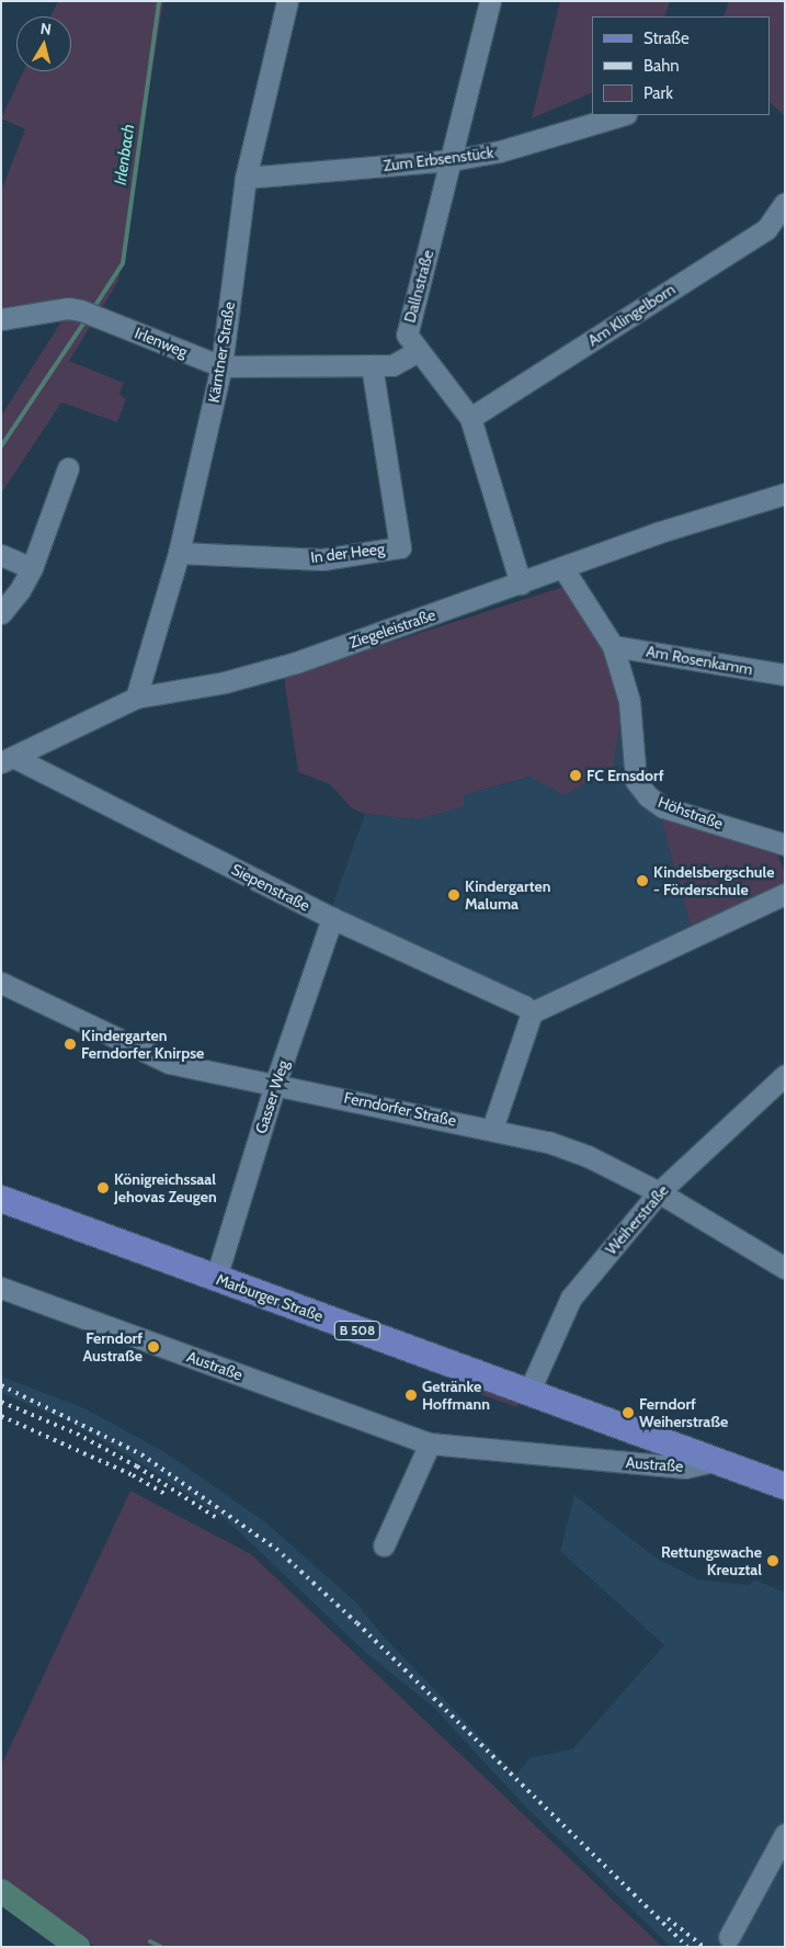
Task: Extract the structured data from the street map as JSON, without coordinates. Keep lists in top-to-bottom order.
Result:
{
  "streets": {
    "main road": ["Marburger Straße", "B 508"],
    "street": [
      "Zum Erbsenstück",
      "Dallnstraße",
      "Am Klingelborn",
      "Irlenweg",
      "Kärntner Straße",
      "In der Heeg",
      "Ziegeleistraße",
      "Am Rosenkamm",
      "Höhstraße",
      "Siepenstraße",
      "Gasser Weg",
      "Ferndorfer Straße",
      "Weiherstraße",
      "Austraße"
    ]
  },
  "crossings": [
    ["Zum Erbsenstück", "Dallnstraße"],
    ["Zum Erbsenstück", "Kärntner Straße"],
    ["Dallnstraße", "Am Klingelborn"],
    ["Dallnstraße", "Irlenweg"],
    ["Dallnstraße", "Ziegeleistraße"],
    ["Irlenweg", "Kärntner Straße"],
    ["Irlenweg", "In der Heeg"],
    ["Kärntner Straße", "In der Heeg"],
    ["Kärntner Straße", "Ziegeleistraße"],
    ["Ziegeleistraße", "Höhstraße"],
    ["Ziegeleistraße", "Siepenstraße"],
    ["Am Rosenkamm", "Höhstraße"],
    ["Siepenstraße", "Gasser Weg"],
    ["Gasser Weg", "Ferndorfer Straße"],
    ["Gasser Weg", "Marburger Straße"],
    ["Ferndorfer Straße", "Weiherstraße"],
    ["Weiherstraße", "Marburger Straße"],
    ["Marburger Straße", "Austraße"]
  ],
  "water": ["Irlenbach"],
  "places": [
    "FC Ernsdorf",
    "Kindelsbergschule - Förderschule",
    "Kindergarten Maluma",
    "Kindergarten Ferndorfer Knirpse",
    "Königreichssaal Jehovas Zeugen",
    "Ferndorf Austraße",
    "Getränke Hoffmann",
    "Ferndorf Weiherstraße",
    "Rettungswache Kreuztal"
  ],
  "legend": ["Straße", "Bahn", "Park"],
  "north": "top"
}
